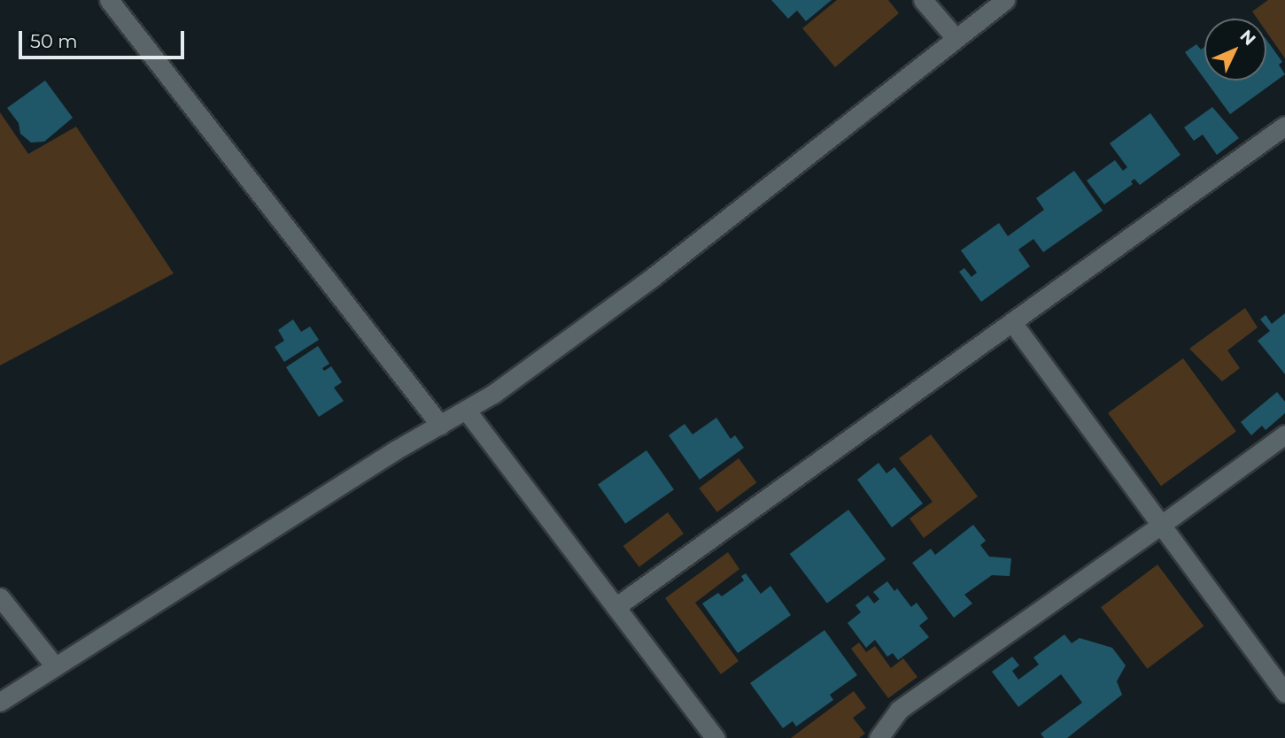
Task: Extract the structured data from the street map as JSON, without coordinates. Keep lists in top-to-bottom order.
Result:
{
  "scale_bar": "50 m",
  "north": "top right"
}
